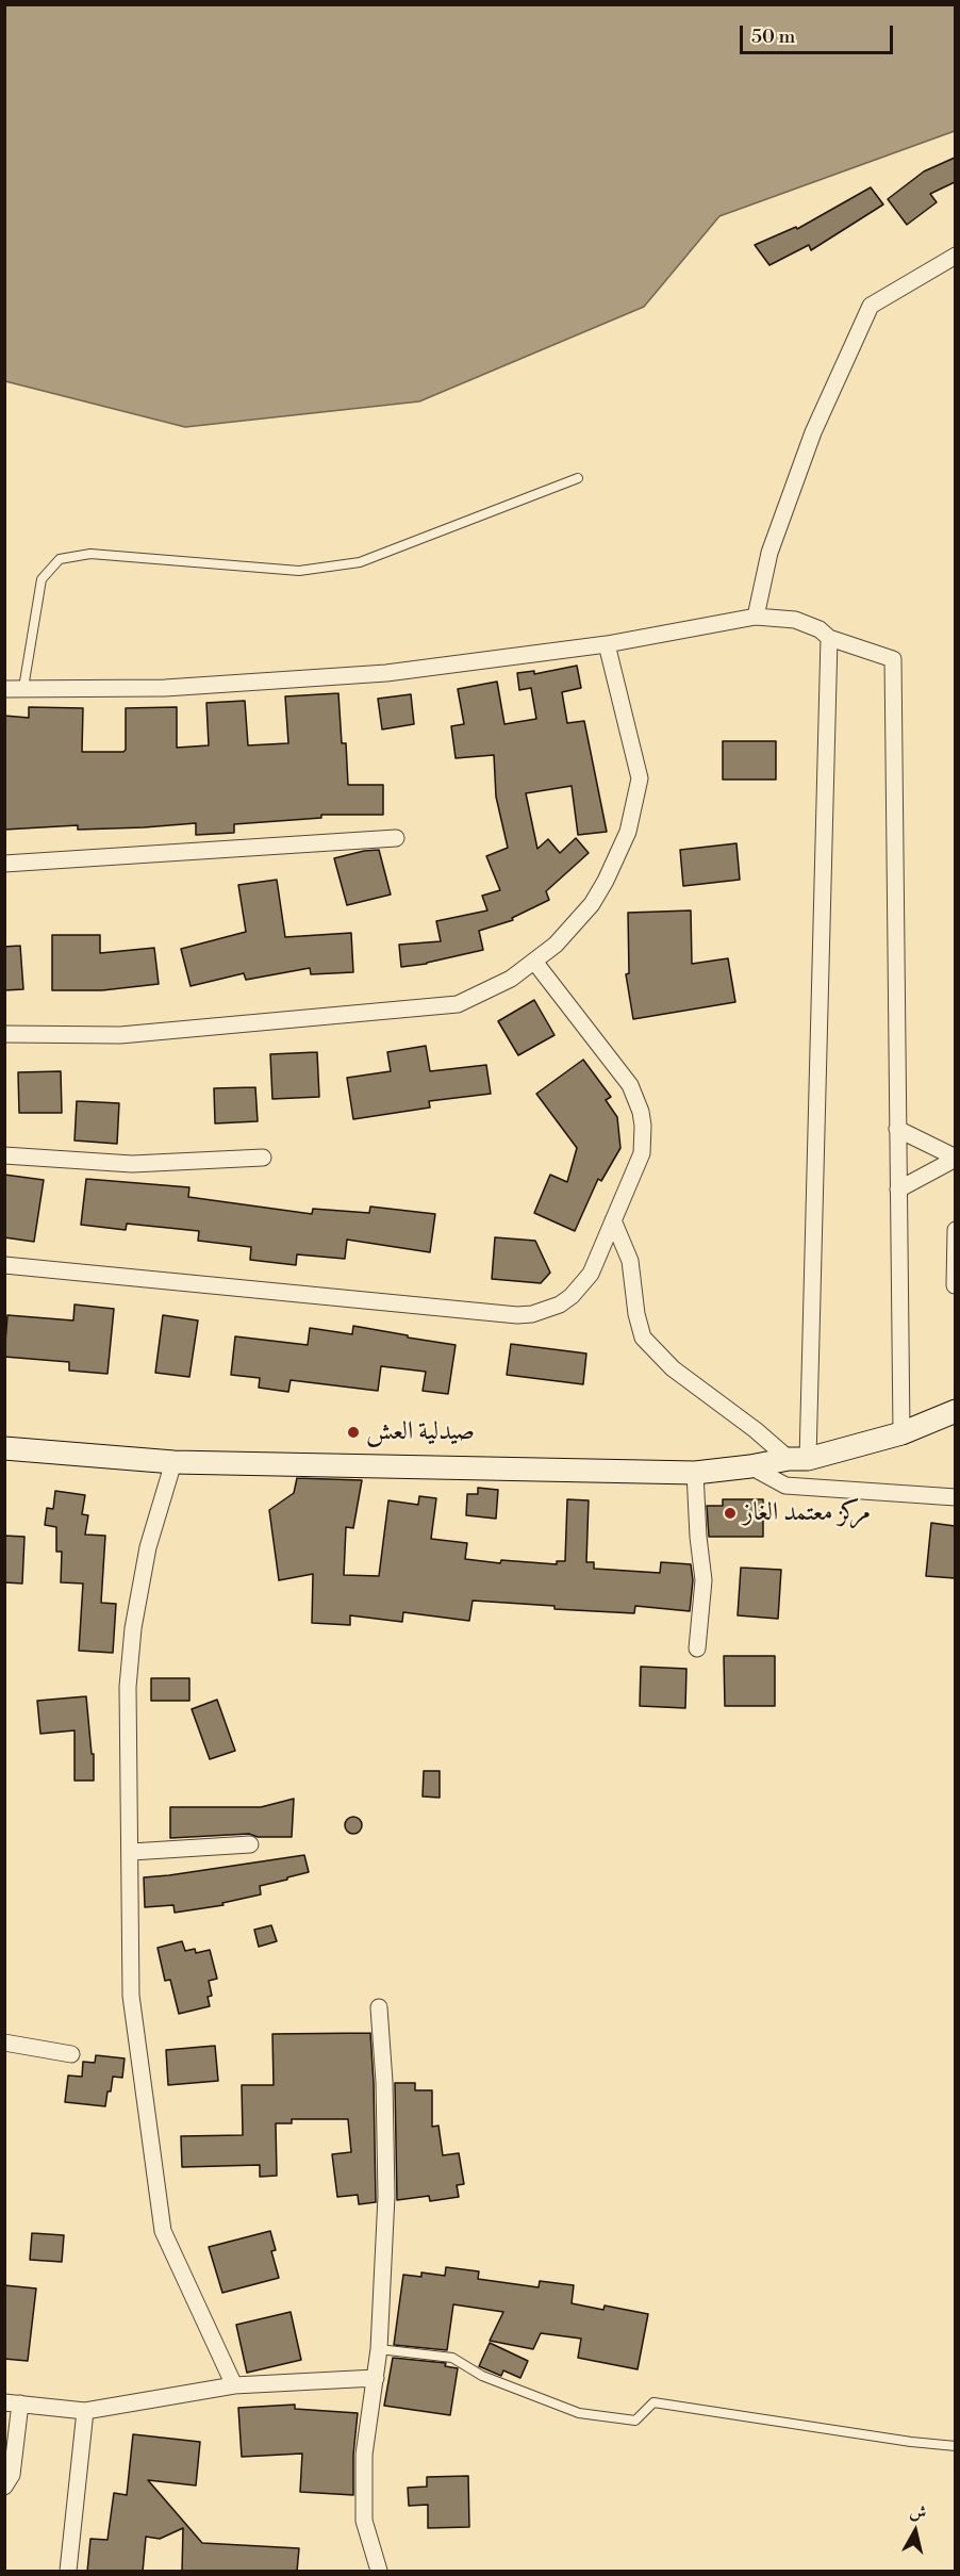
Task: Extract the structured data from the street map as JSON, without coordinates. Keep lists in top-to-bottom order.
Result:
{
  "places": ["صيدلية العش", "مركز معتمد الغاز"],
  "scale_bar": "50 m",
  "north": "top"
}
